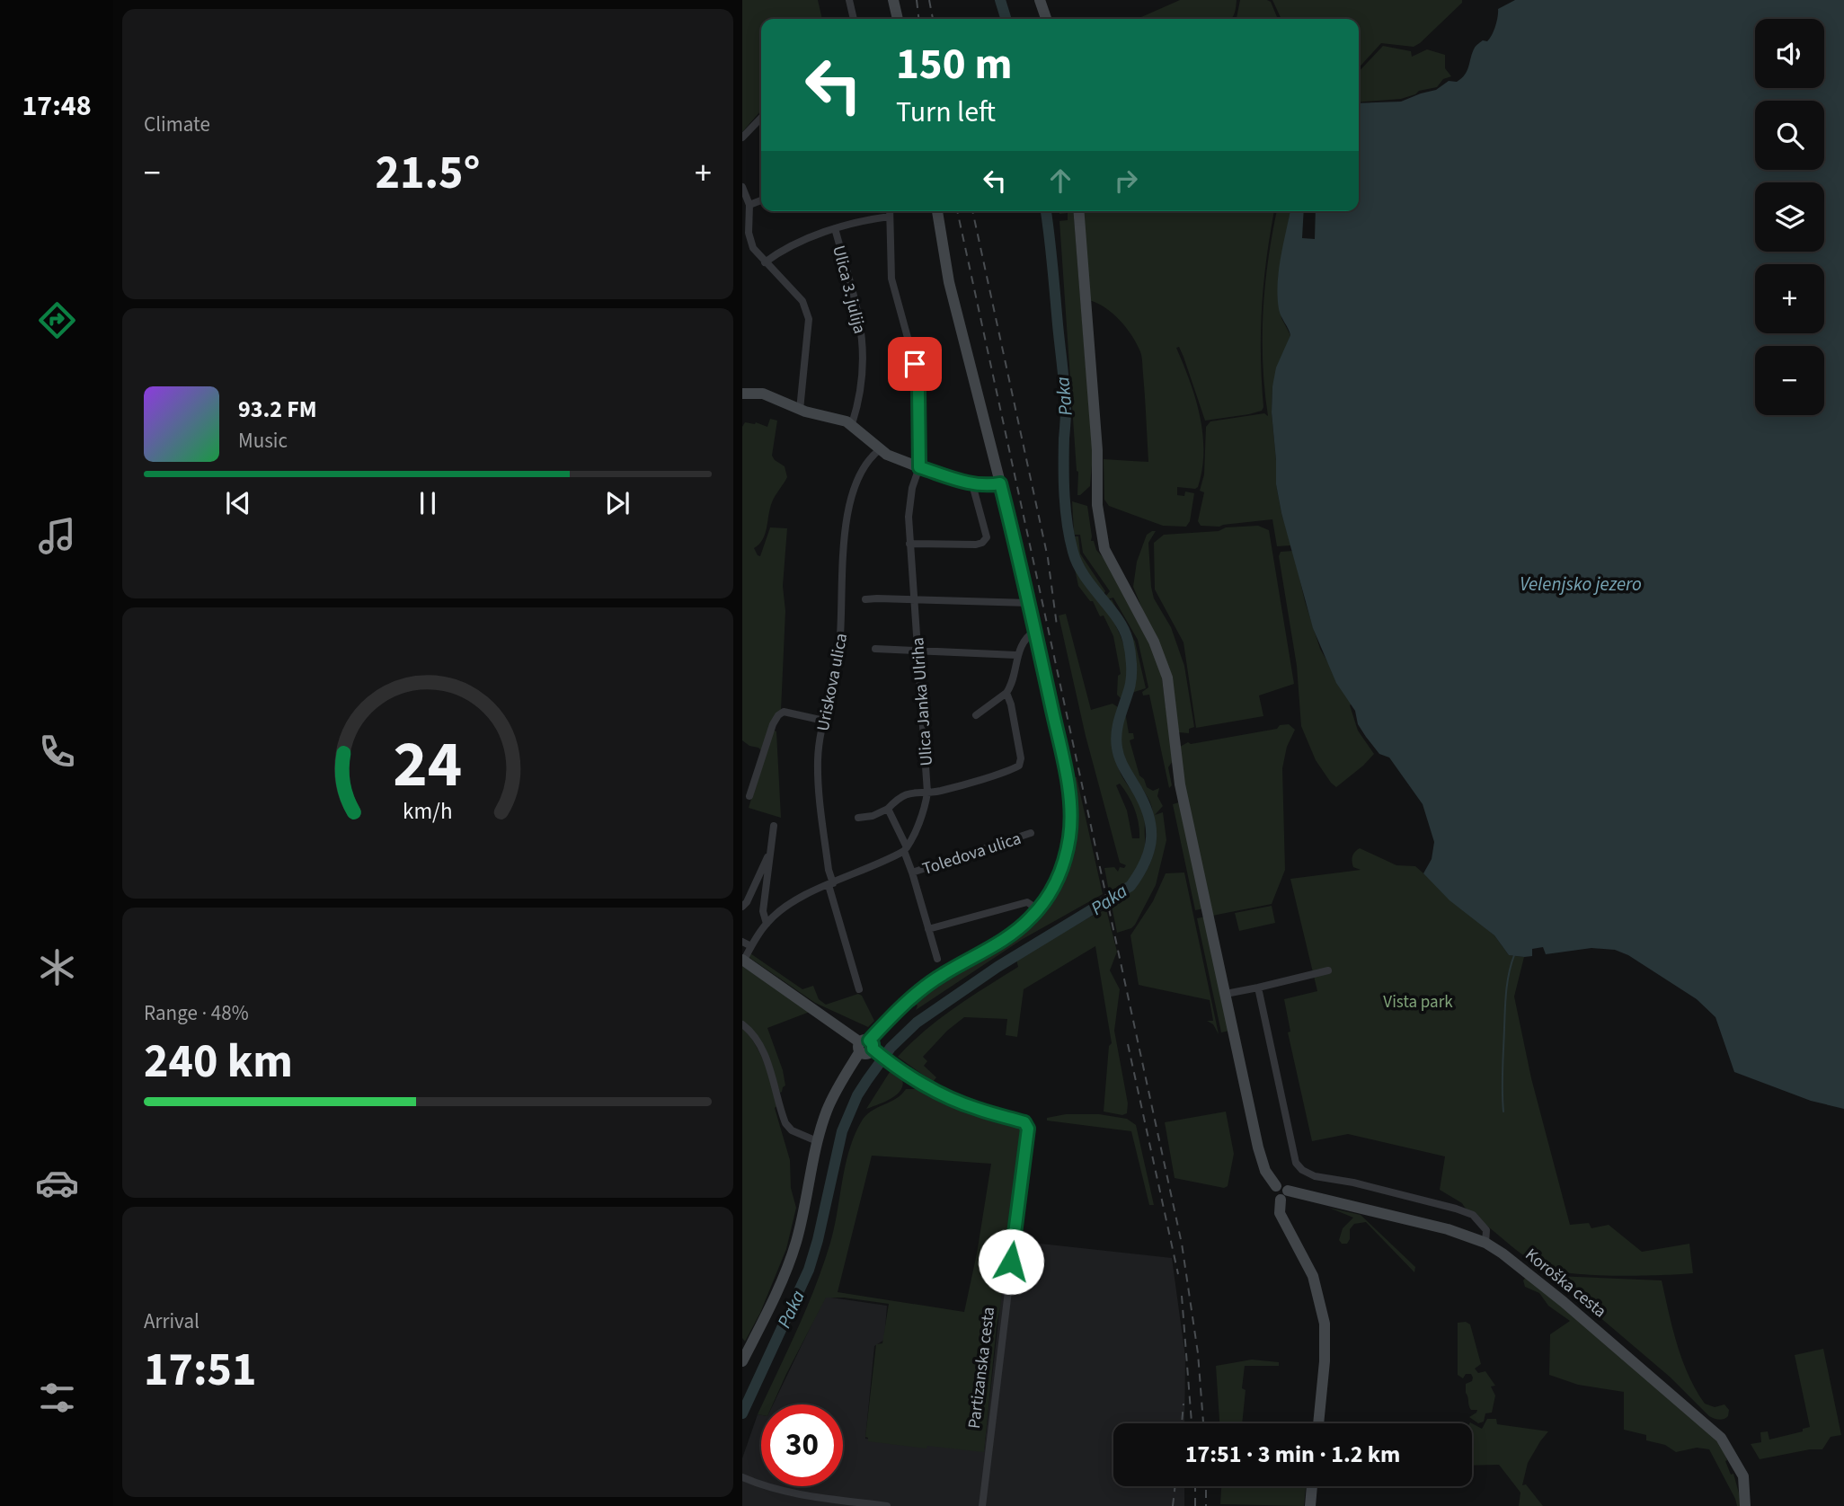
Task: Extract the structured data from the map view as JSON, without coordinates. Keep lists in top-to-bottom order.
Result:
{
  "streets": {
    "street": [
      "Ulica 3. julija",
      "Uriskova ulica",
      "Ulica Janka Ulriha",
      "Toledova ulica",
      "Koroška cesta",
      "Partizanska cesta"
    ]
  },
  "water": ["Paka", "Velenjsko jezero"],
  "parks": ["Vista park"],
  "page": {
    "tabs": "17:48",
    "tile": [
      "Climate",
      ["Range · 48%", "240 km"],
      ["Arrival", "17:51"]
    ],
    "map_buttons": ["+", "−"],
    "turn": ["150 m", "Turn left"],
    "heat": ["−", "21.5°", "+"],
    "song": ["93.2 FM", "Music"],
    "limit": "30",
    "trip": "17:51 · 3 min · 1.2 km",
    "gauge": ["24", "km/h"]
  }
}
